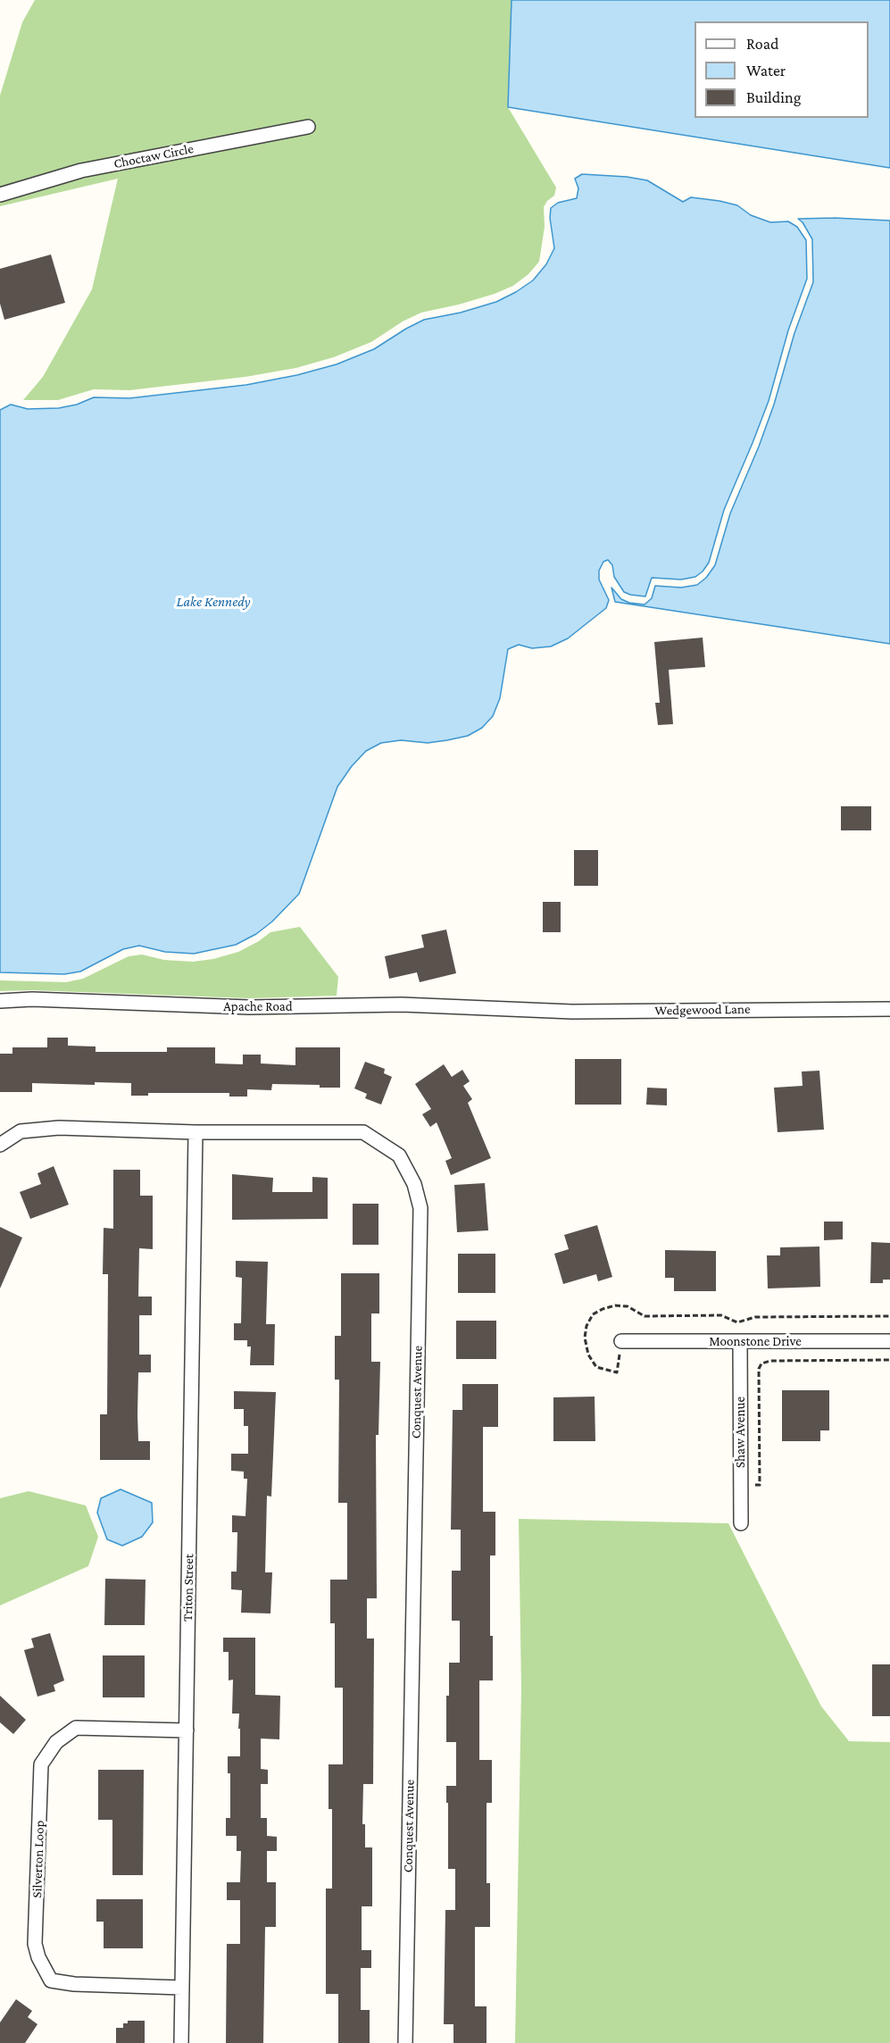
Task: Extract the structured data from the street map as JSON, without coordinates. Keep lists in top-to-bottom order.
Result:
{
  "streets": {
    "street": [
      "Choctaw Circle",
      "Apache Road",
      "Wedgewood Lane",
      "Moonstone Drive",
      "Conquest Avenue",
      "Shaw Avenue",
      "Triton Street",
      "Silverton Loop"
    ]
  },
  "crossings": [
    ["Apache Road", "Wedgewood Lane"],
    ["Moonstone Drive", "Shaw Avenue"],
    ["Conquest Avenue", "Triton Street"],
    ["Triton Street", "Silverton Loop"]
  ],
  "water": ["Lake Kennedy"],
  "legend": ["Road", "Water", "Building"]
}
